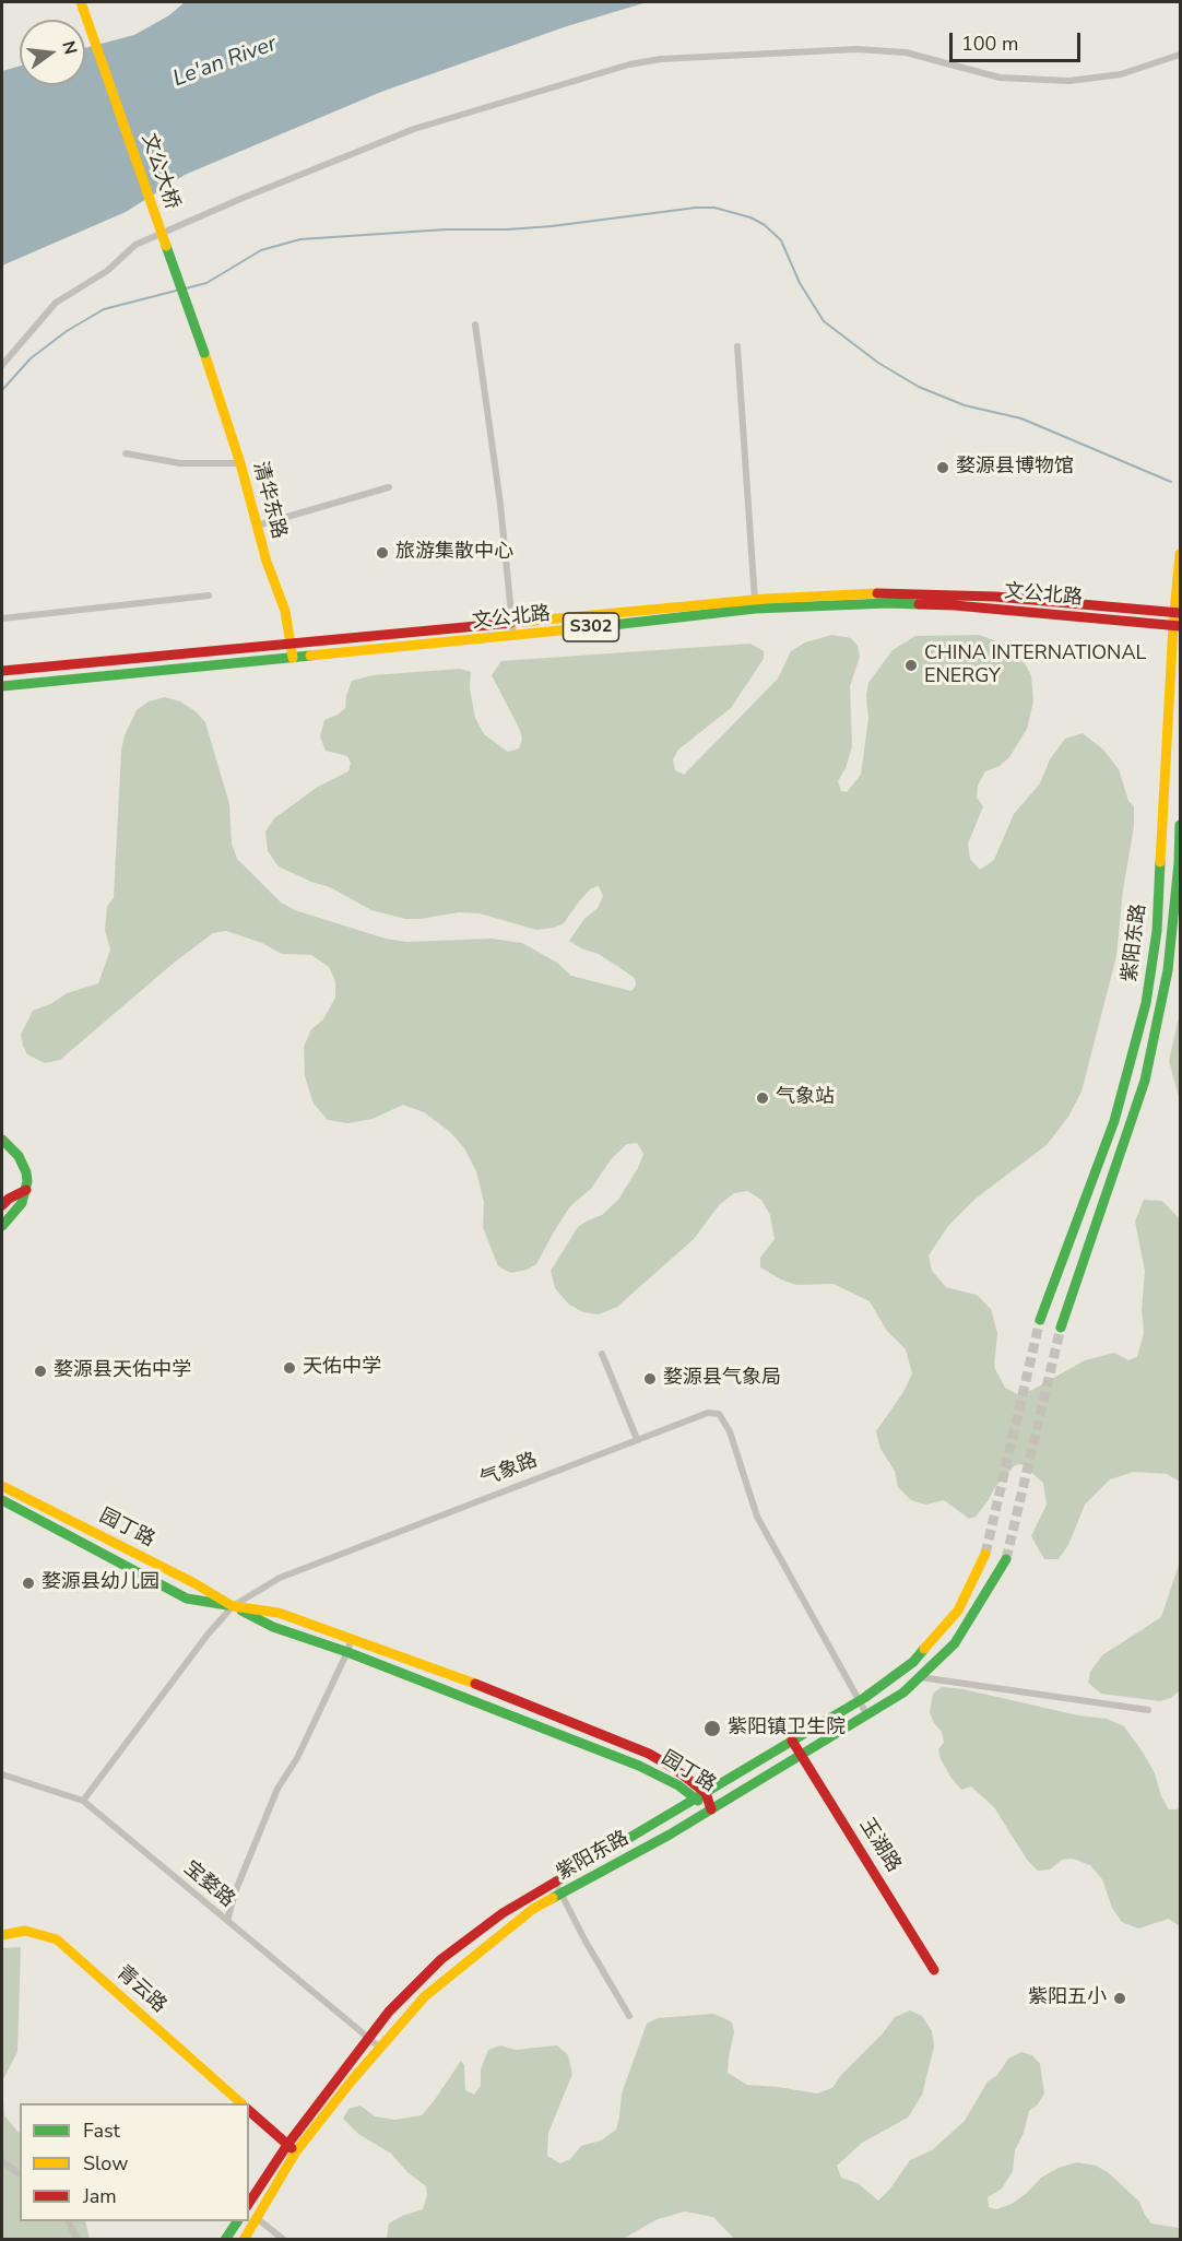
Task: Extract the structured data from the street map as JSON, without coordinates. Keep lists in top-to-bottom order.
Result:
{
  "streets": {
    "main road": [
      "文公大桥",
      "清华东路",
      "文公北路",
      "S302",
      "紫阳东路",
      "园丁路",
      "玉湖路",
      "青云路"
    ],
    "street": ["气象路", "宝婺路"]
  },
  "crossings": [
    ["文公大桥", "清华东路"],
    ["清华东路", "文公北路"],
    ["文公北路", "紫阳东路"],
    ["紫阳东路", "气象路"],
    ["紫阳东路", "园丁路"],
    ["紫阳东路", "玉湖路"],
    ["紫阳东路", "宝婺路"],
    ["气象路", "园丁路"],
    ["气象路", "宝婺路"]
  ],
  "water": ["Le'an River"],
  "places": [
    "婺源县博物馆",
    "旅游集散中心",
    "CHINA INTERNATIONAL ENERGY",
    "气象站",
    "天佑中学",
    "婺源县天佑中学",
    "婺源县气象局",
    "婺源县幼儿园",
    "紫阳镇卫生院",
    "紫阳五小"
  ],
  "legend": ["Fast", "Slow", "Jam"],
  "scale_bar": "100 m",
  "north": "right"
}
